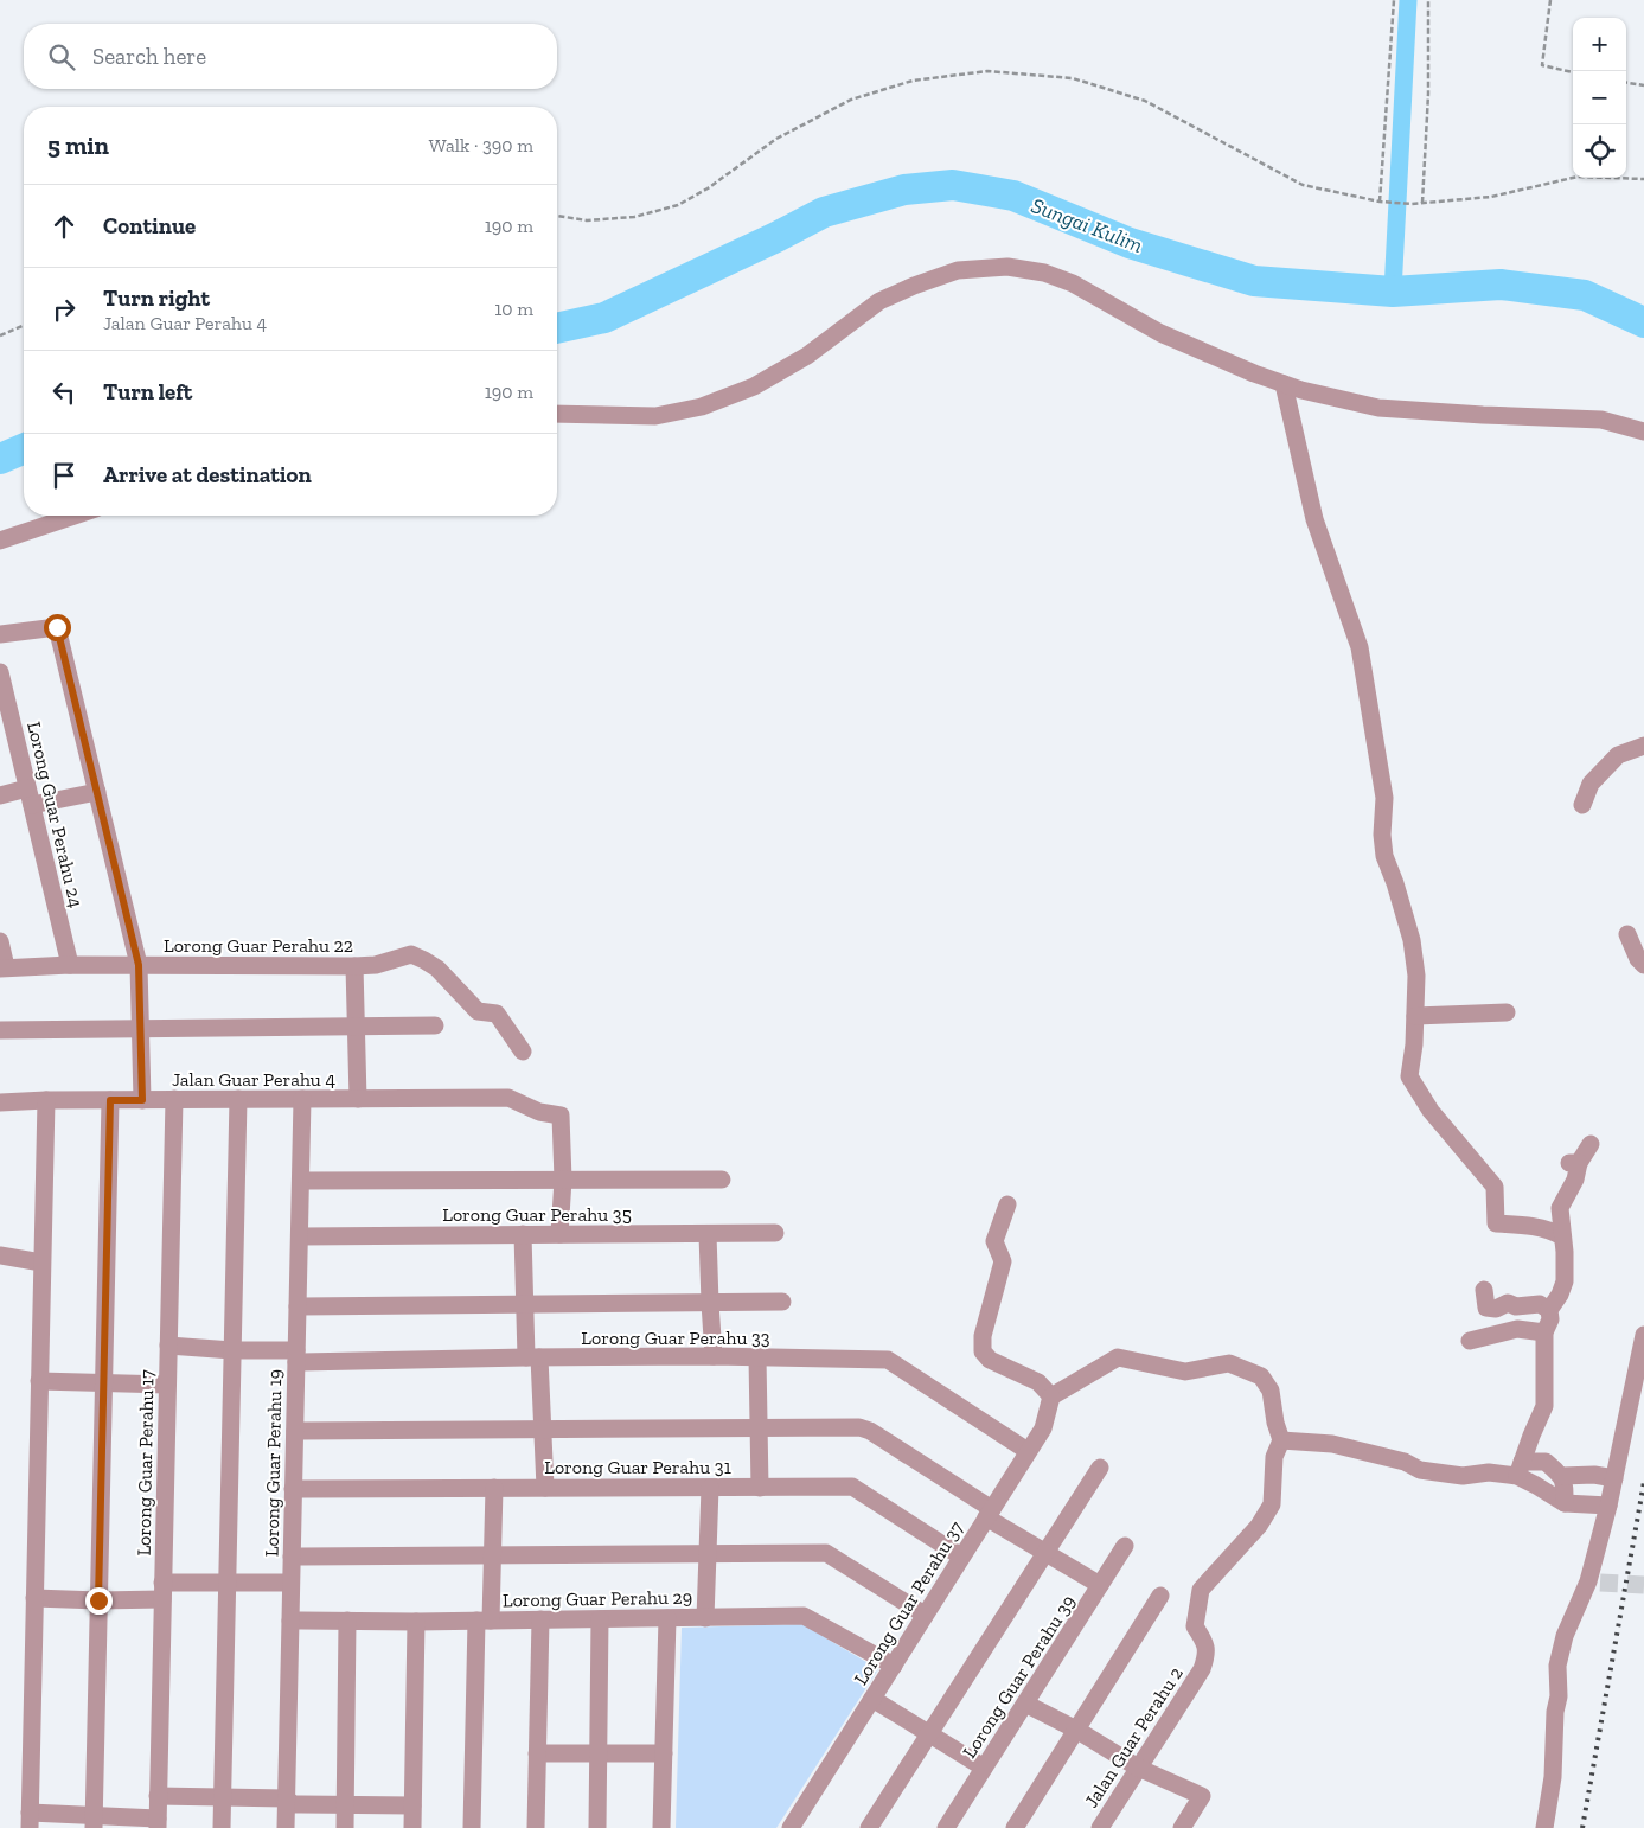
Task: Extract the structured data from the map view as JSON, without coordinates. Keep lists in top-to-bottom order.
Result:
{
  "streets": {
    "street": [
      "Lorong Guar Perahu 24",
      "Lorong Guar Perahu 22",
      "Jalan Guar Perahu 4",
      "Lorong Guar Perahu 35",
      "Lorong Guar Perahu 33",
      "Lorong Guar Perahu 17",
      "Lorong Guar Perahu 19",
      "Lorong Guar Perahu 31",
      "Lorong Guar Perahu 29",
      "Lorong Guar Perahu 37",
      "Lorong Guar Perahu 39",
      "Jalan Guar Perahu 2"
    ]
  },
  "crossings": [
    ["Lorong Guar Perahu 24", "Lorong Guar Perahu 22"],
    ["Jalan Guar Perahu 4", "Lorong Guar Perahu 17"],
    ["Jalan Guar Perahu 4", "Lorong Guar Perahu 19"],
    ["Lorong Guar Perahu 35", "Lorong Guar Perahu 19"],
    ["Lorong Guar Perahu 33", "Lorong Guar Perahu 17"],
    ["Lorong Guar Perahu 33", "Lorong Guar Perahu 19"],
    ["Lorong Guar Perahu 33", "Lorong Guar Perahu 37"],
    ["Lorong Guar Perahu 19", "Lorong Guar Perahu 31"],
    ["Lorong Guar Perahu 19", "Lorong Guar Perahu 29"],
    ["Lorong Guar Perahu 31", "Lorong Guar Perahu 37"],
    ["Lorong Guar Perahu 29", "Lorong Guar Perahu 37"]
  ],
  "water": ["Sungai Kulim"],
  "page": {
    "map_buttons": ["+", "−"],
    "search": "Search here",
    "heading": ["5 min", "Walk · 390 m"],
    "list": [
      ["Continue", "190 m"],
      ["Turn right", "Jalan Guar Perahu 4", "10 m"],
      ["Turn left", "190 m"],
      "Arrive at destination"
    ]
  }
}
